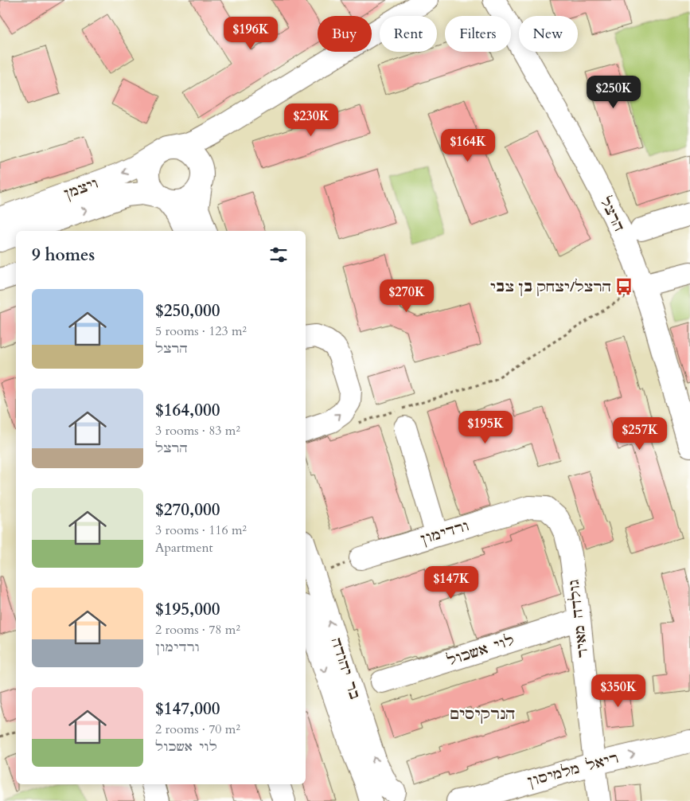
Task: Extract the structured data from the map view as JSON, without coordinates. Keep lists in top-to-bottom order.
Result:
{
  "streets": {
    "street": [
      "ויצמן",
      "הרצל",
      "ורדימון",
      "גולדה מאיר",
      "לוי אשכול",
      "בר יהודה",
      "ריאל מלמיסון"
    ]
  },
  "crossings": [
    ["ורדימון", "גולדה מאיר"],
    ["גולדה מאיר", "לוי אשכול"],
    ["גולדה מאיר", "ריאל מלמיסון"]
  ],
  "one_way": ["ריאל מלמיסון"],
  "districts": ["הנרקיסים"],
  "places": {
    "bus stop": ["הרצל/יצחק בן צבי"]
  },
  "page": {
    "chip": [
      "Buy",
      "Rent",
      "Filters",
      "New"
    ],
    "price": [
      "$196K",
      "$250K",
      "$230K",
      "$164K",
      "$270K",
      "$195K",
      "$257K",
      "$147K",
      "$350K"
    ],
    "heading": "9 homes",
    "list": [
      {
        "name": "$250,000",
        "note": "5 rooms · 123 m² · הרצל"
      },
      {
        "name": "$164,000",
        "note": "3 rooms · 83 m² · הרצל"
      },
      {
        "name": "$270,000",
        "note": "3 rooms · 116 m² · Apartment"
      },
      {
        "name": "$195,000",
        "note": "2 rooms · 78 m² · ורדימון"
      },
      {
        "name": "$147,000",
        "note": "2 rooms · 70 m² · לוי אשכול"
      }
    ]
  }
}
